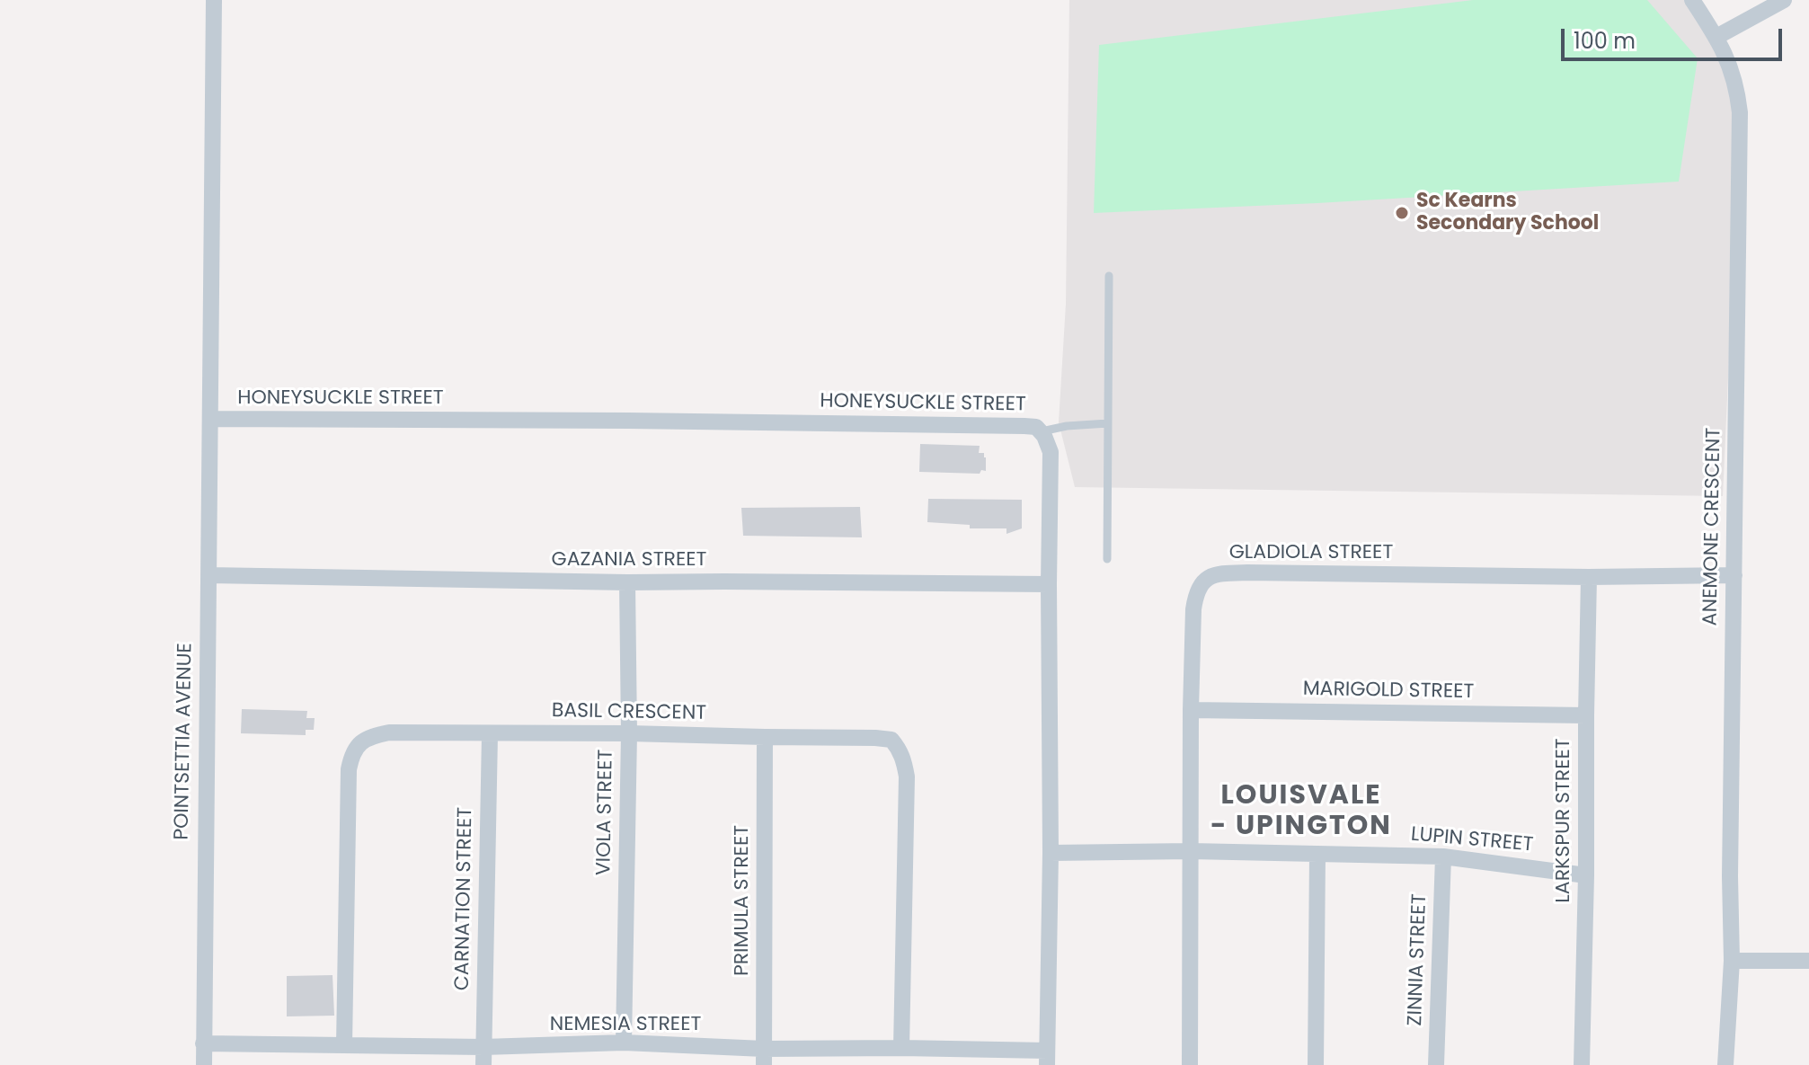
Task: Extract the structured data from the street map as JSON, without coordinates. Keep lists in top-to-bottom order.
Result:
{
  "streets": {
    "street": [
      "HONEYSUCKLE STREET",
      "ANEMONE CRESCENT",
      "GLADIOLA STREET",
      "GAZANIA STREET",
      "MARIGOLD STREET",
      "BASIL CRESCENT",
      "POINTSETTIA AVENUE",
      "VIOLA STREET",
      "LARKSPUR STREET",
      "LUPIN STREET",
      "CARNATION STREET",
      "PRIMULA STREET",
      "ZINNIA STREET",
      "NEMESIA STREET"
    ]
  },
  "crossings": [
    ["HONEYSUCKLE STREET", "GAZANIA STREET"],
    ["HONEYSUCKLE STREET", "POINTSETTIA AVENUE"],
    ["HONEYSUCKLE STREET", "LUPIN STREET"],
    ["HONEYSUCKLE STREET", "NEMESIA STREET"],
    ["ANEMONE CRESCENT", "GLADIOLA STREET"],
    ["GLADIOLA STREET", "MARIGOLD STREET"],
    ["GLADIOLA STREET", "LARKSPUR STREET"],
    ["GLADIOLA STREET", "LUPIN STREET"],
    ["GAZANIA STREET", "POINTSETTIA AVENUE"],
    ["GAZANIA STREET", "VIOLA STREET"],
    ["MARIGOLD STREET", "LARKSPUR STREET"],
    ["BASIL CRESCENT", "VIOLA STREET"],
    ["BASIL CRESCENT", "CARNATION STREET"],
    ["BASIL CRESCENT", "PRIMULA STREET"],
    ["BASIL CRESCENT", "NEMESIA STREET"],
    ["POINTSETTIA AVENUE", "NEMESIA STREET"],
    ["VIOLA STREET", "NEMESIA STREET"],
    ["LARKSPUR STREET", "LUPIN STREET"],
    ["LUPIN STREET", "ZINNIA STREET"],
    ["CARNATION STREET", "NEMESIA STREET"],
    ["PRIMULA STREET", "NEMESIA STREET"]
  ],
  "districts": ["LOUISVALE - UPINGTON"],
  "places": ["Sc Kearns Secondary School"],
  "scale_bar": "100 m"
}
